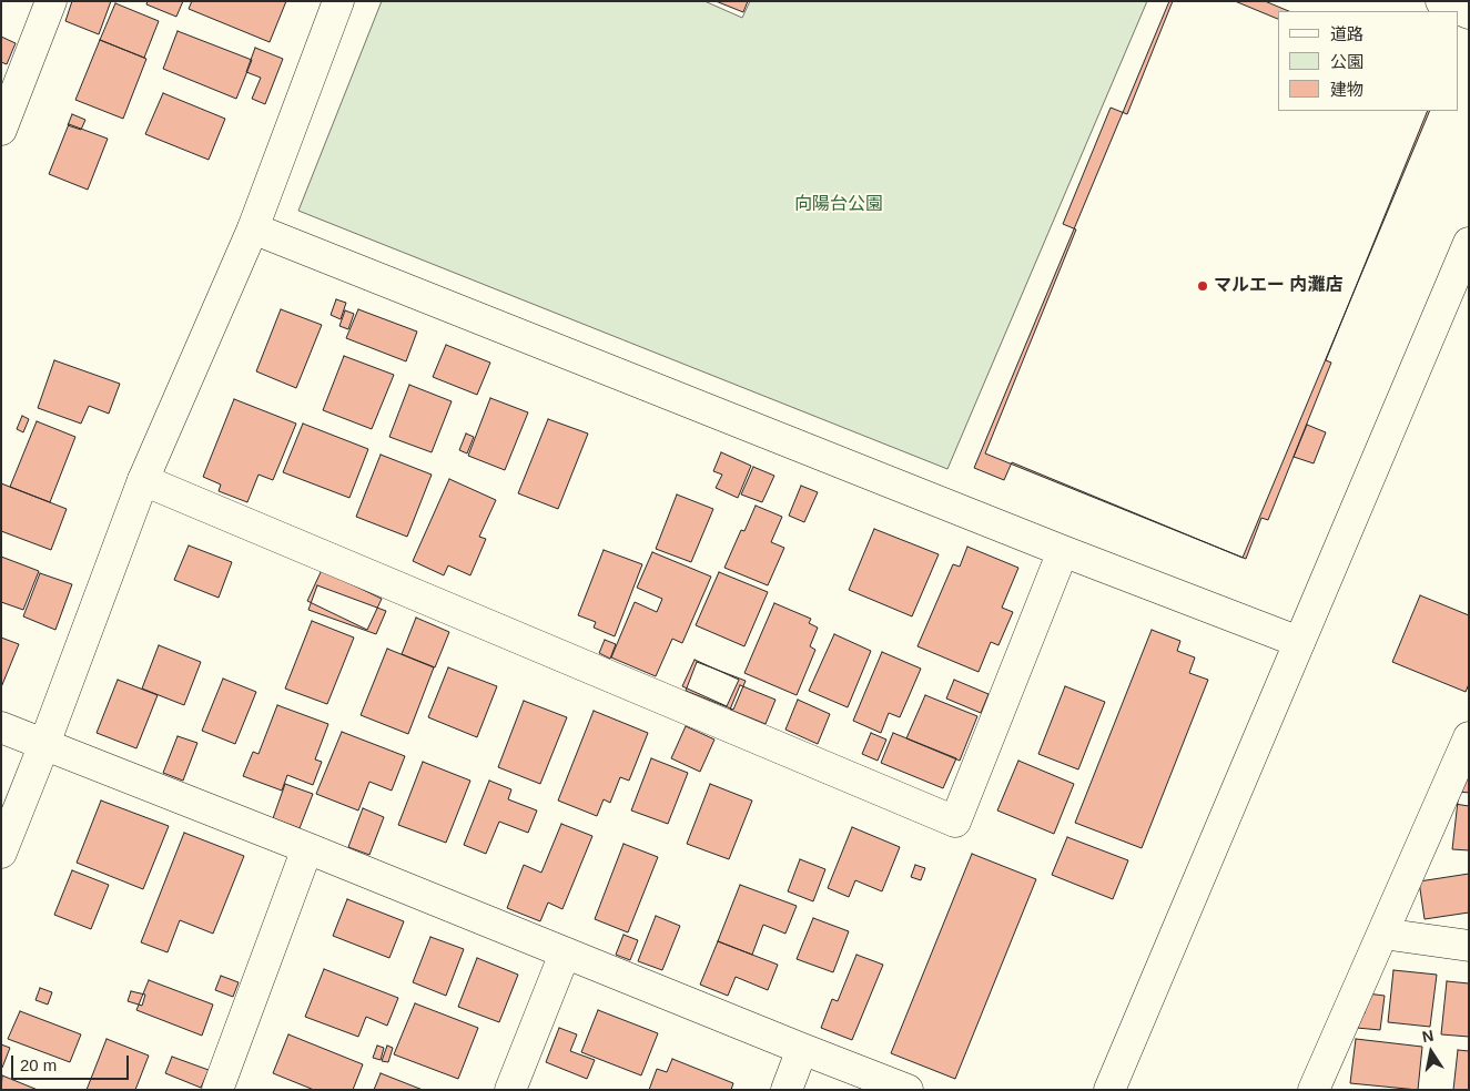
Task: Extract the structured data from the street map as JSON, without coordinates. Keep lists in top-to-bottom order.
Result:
{
  "parks": ["向陽台公園"],
  "places": ["マルエー 内灘店"],
  "legend": ["道路", "公園", "建物"],
  "scale_bar": "20 m",
  "north": "top"
}
